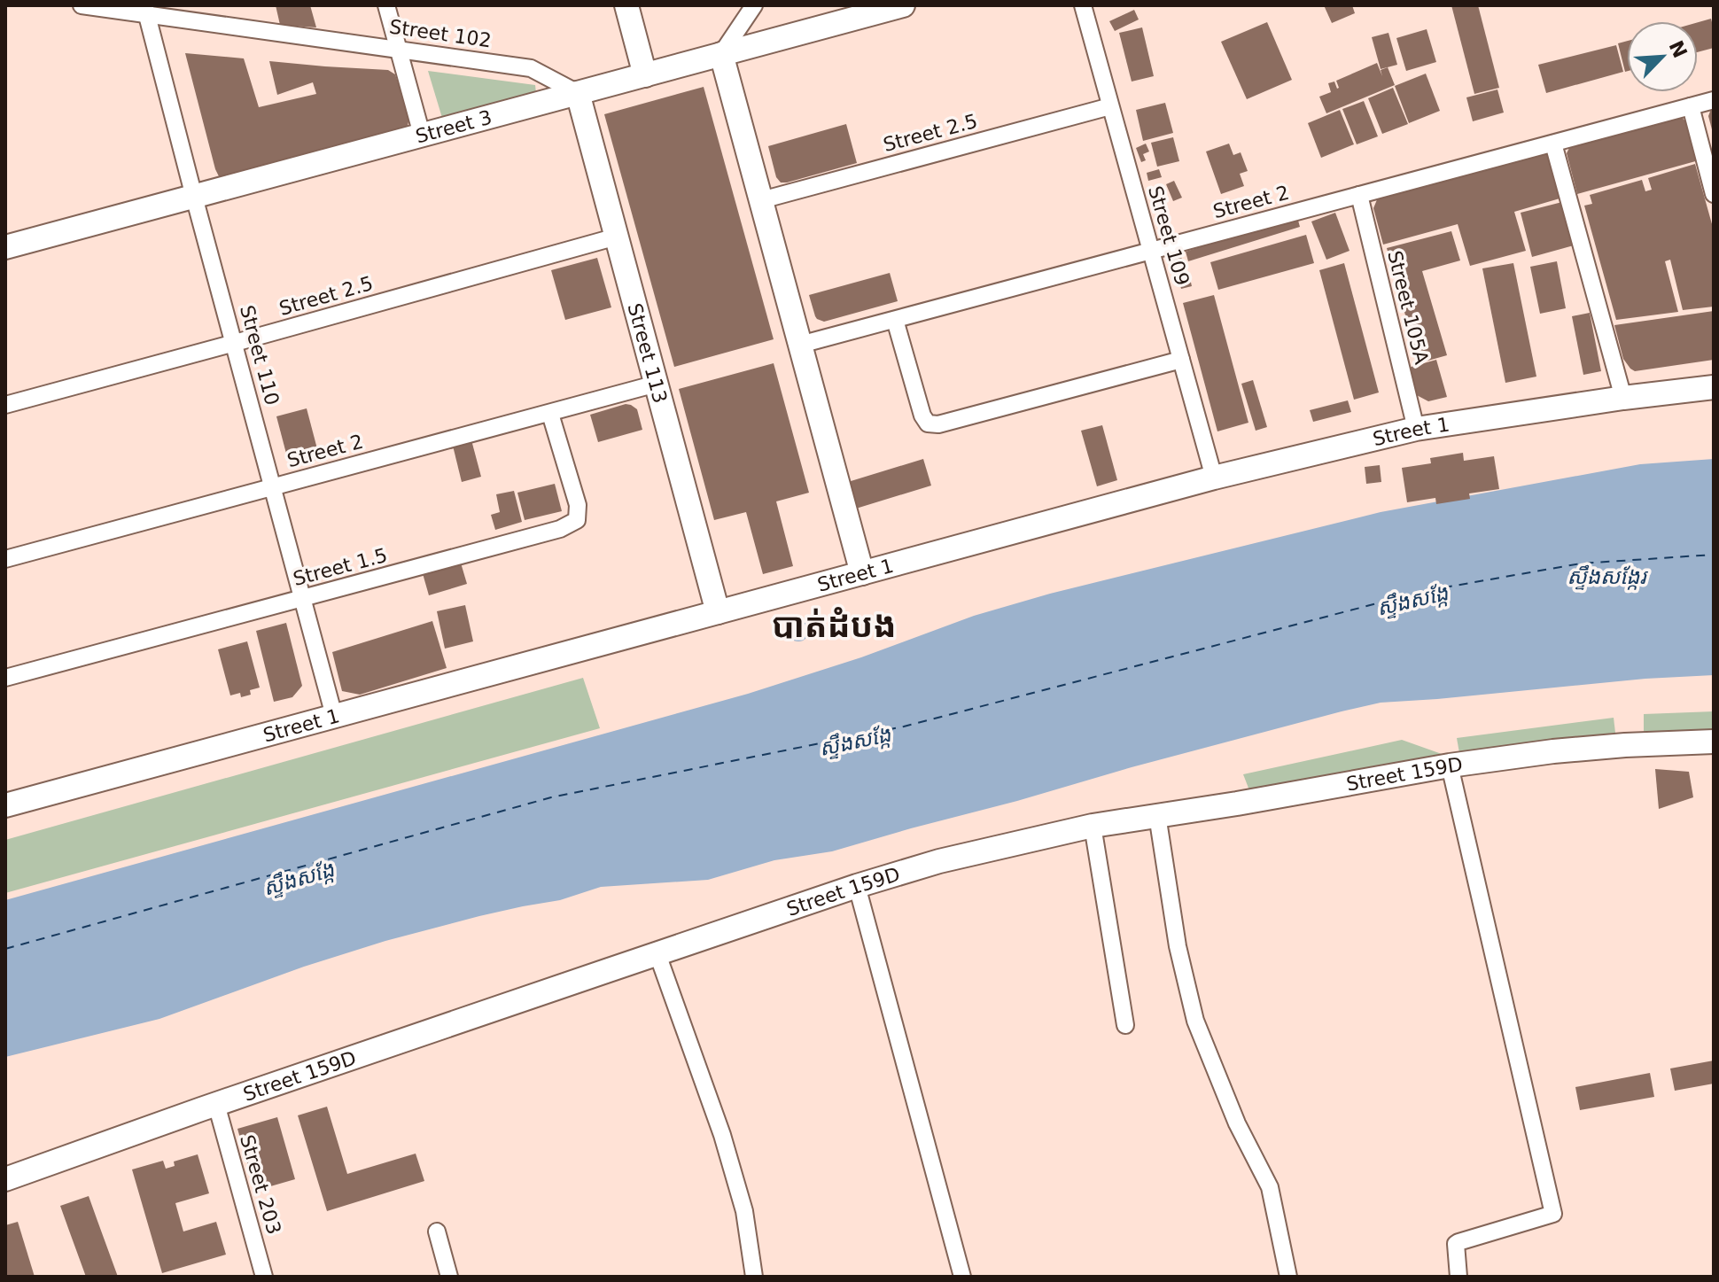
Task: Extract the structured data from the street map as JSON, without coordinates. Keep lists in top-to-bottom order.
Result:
{
  "streets": {
    "street": [
      "Street 102",
      "Street 3",
      "Street 2.5",
      "Street 2",
      "Street 109",
      "Street 105A",
      "Street 113",
      "Street 110",
      "Street 1",
      "Street 1.5",
      "Street 159D",
      "Street 203"
    ]
  },
  "crossings": [
    ["Street 102", "Street 3"],
    ["Street 102", "Street 113"],
    ["Street 102", "Street 110"],
    ["Street 3", "Street 113"],
    ["Street 3", "Street 110"],
    ["Street 2.5", "Street 109"],
    ["Street 2.5", "Street 113"],
    ["Street 2.5", "Street 110"],
    ["Street 2", "Street 109"],
    ["Street 2", "Street 105A"],
    ["Street 2", "Street 113"],
    ["Street 2", "Street 110"],
    ["Street 2", "Street 1.5"],
    ["Street 109", "Street 1"],
    ["Street 105A", "Street 1"],
    ["Street 113", "Street 1"],
    ["Street 110", "Street 1"],
    ["Street 110", "Street 1.5"],
    ["Street 159D", "Street 203"]
  ],
  "districts": ["បាត់ដំបង"],
  "water": ["ស្ទឹងសង្កែរ", "ស្ទឹងសង្កែ"],
  "north": "top right"
}
